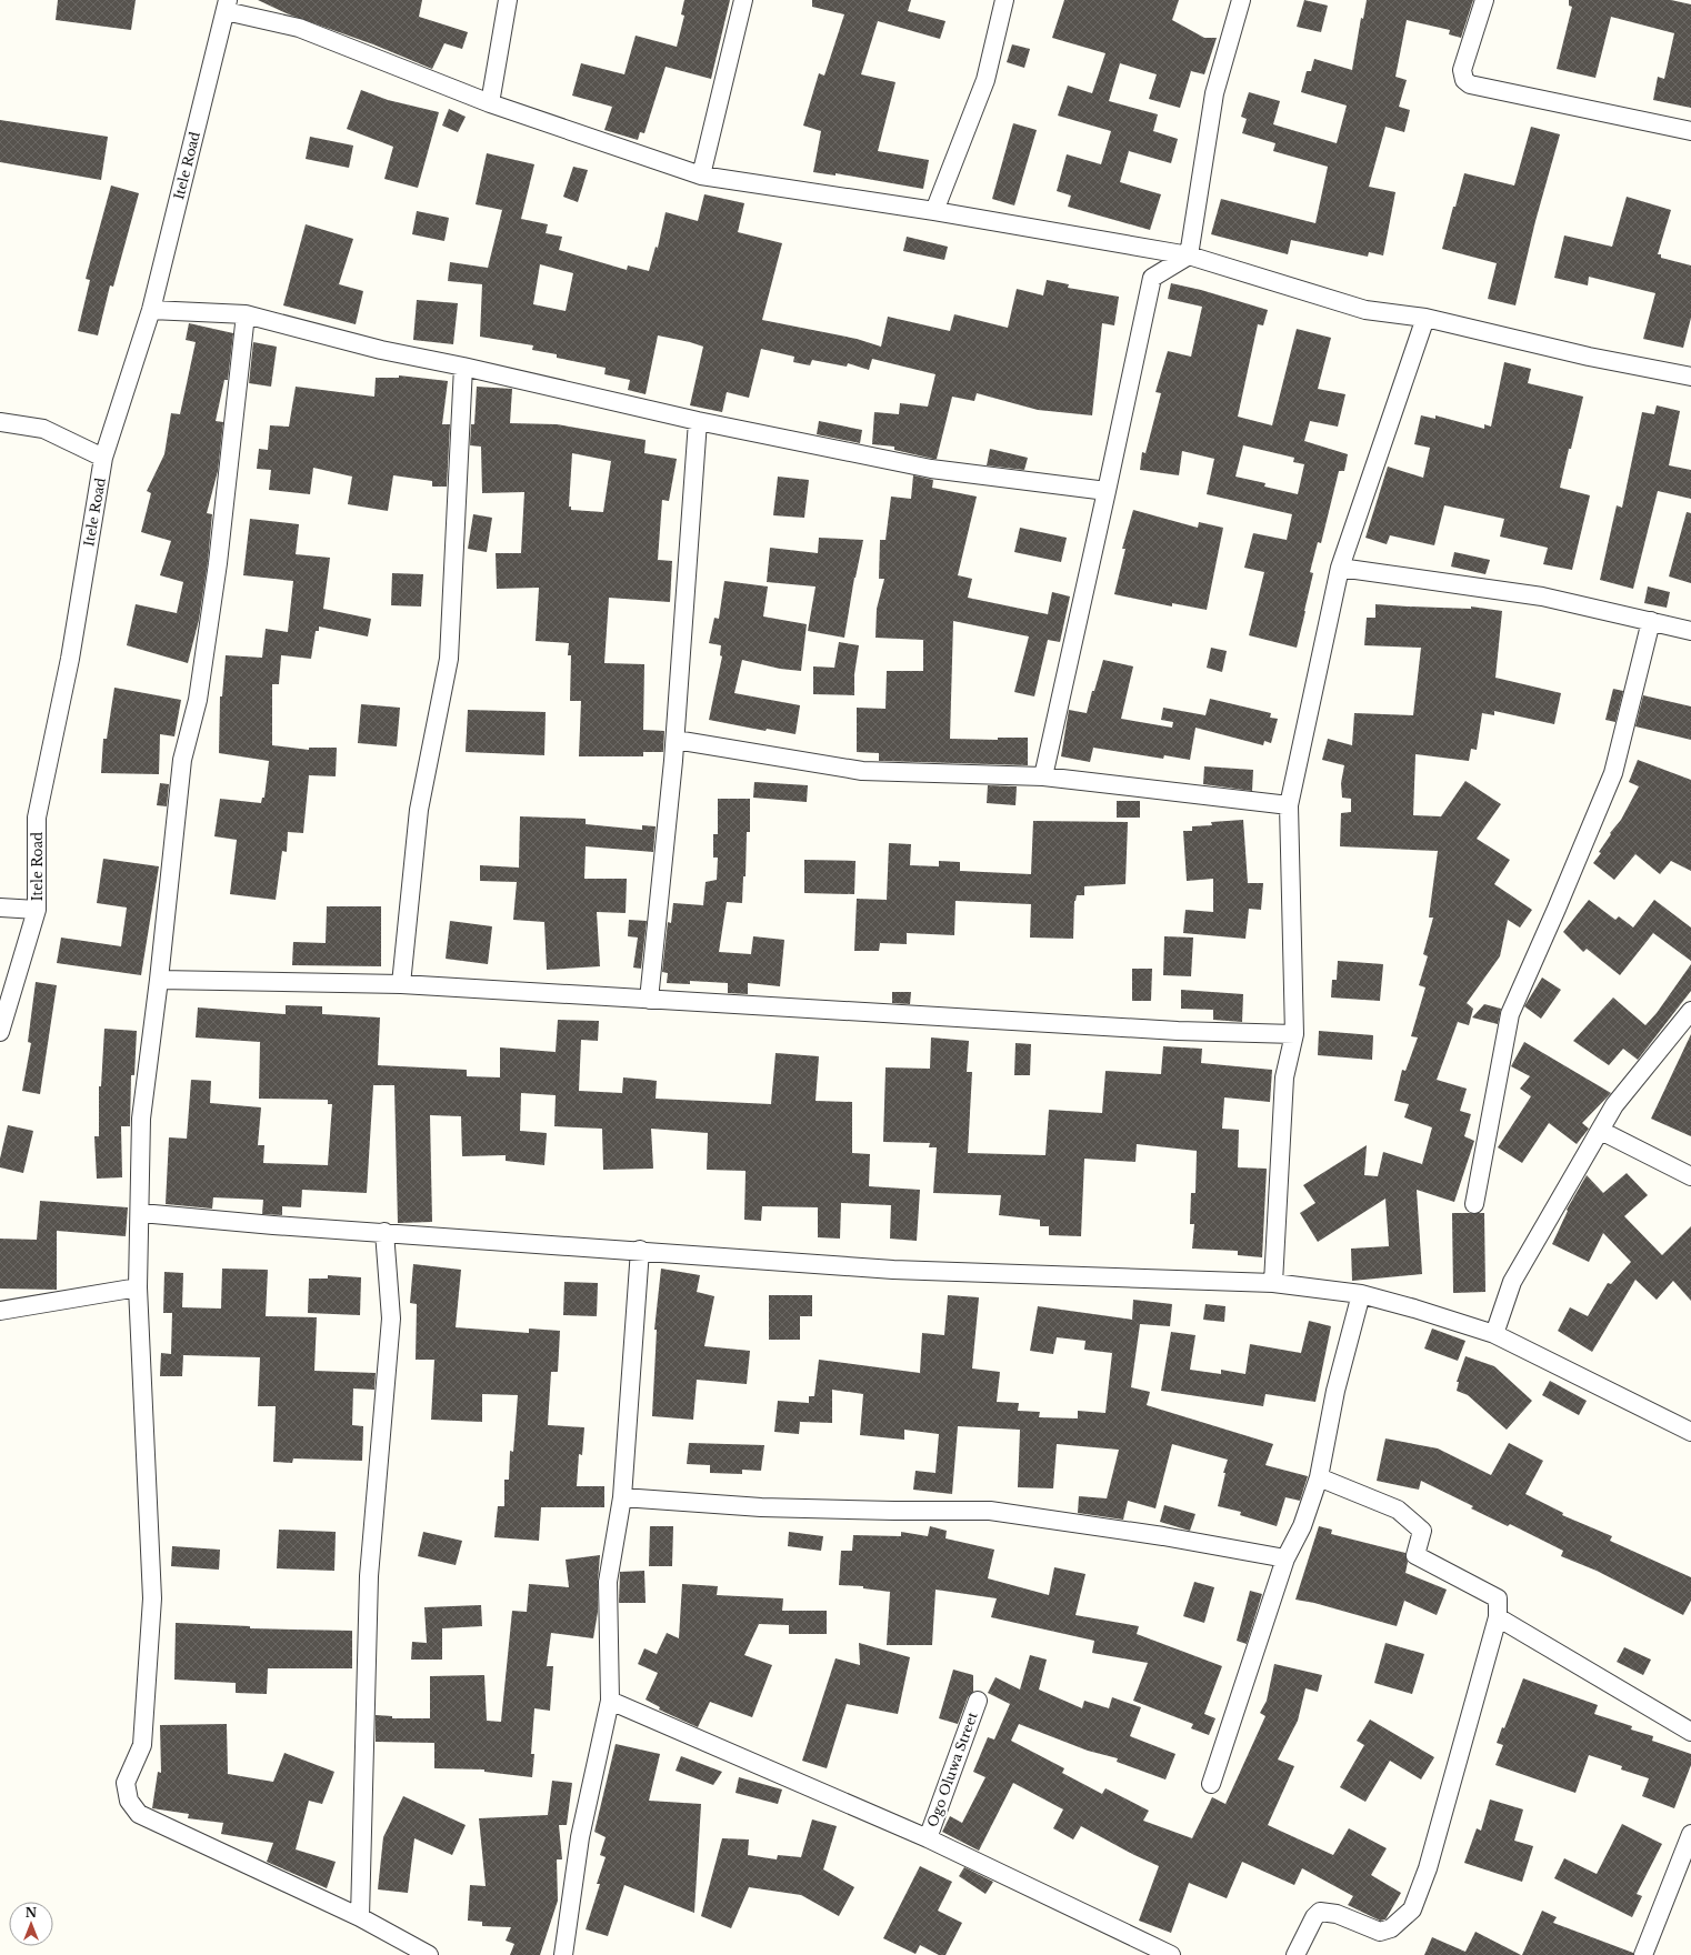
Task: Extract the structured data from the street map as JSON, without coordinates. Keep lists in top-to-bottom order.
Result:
{
  "streets": {
    "street": ["Itele Road", "Ogo Oluwa Street"]
  },
  "north": "top"
}
